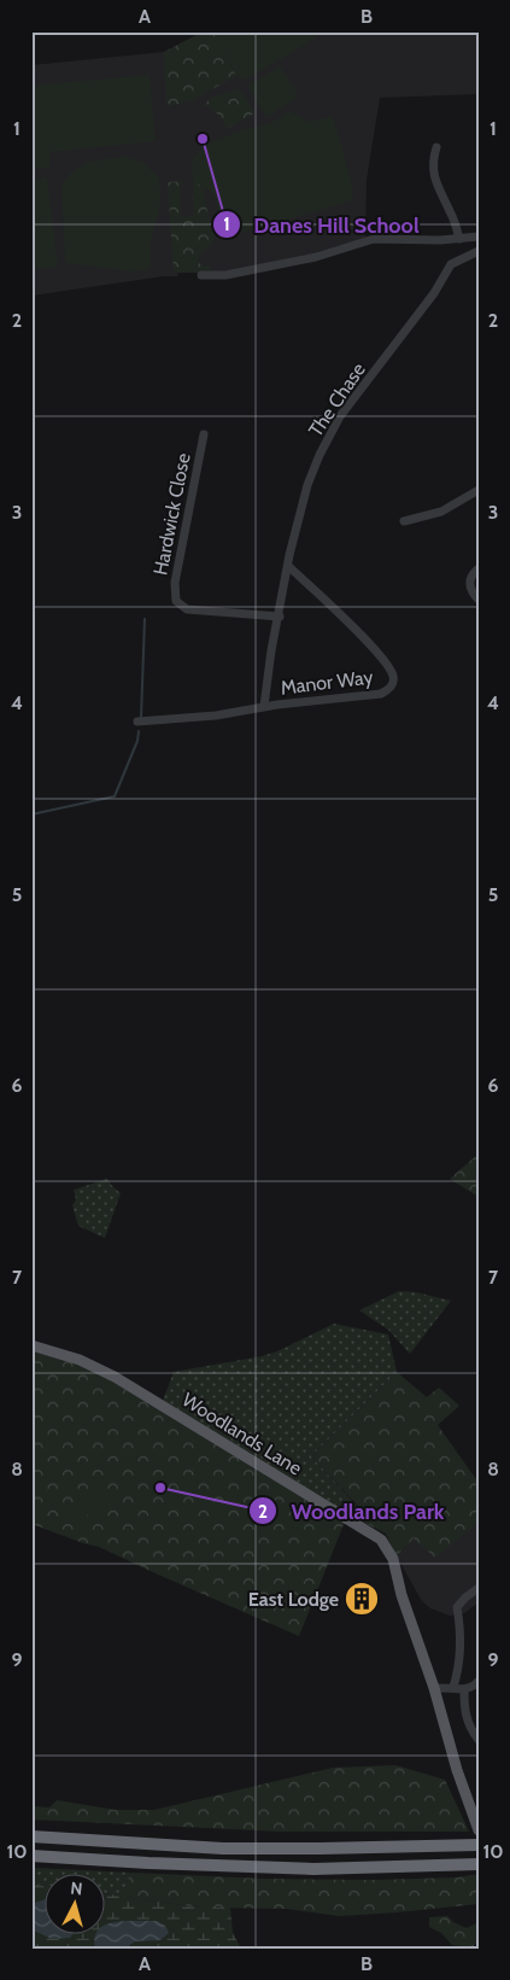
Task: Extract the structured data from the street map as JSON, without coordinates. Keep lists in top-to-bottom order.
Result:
{
  "streets": {
    "main road": ["Woodlands Lane"],
    "street": ["The Chase", "Hardwick Close", "Manor Way"]
  },
  "crossings": [
    ["The Chase", "Hardwick Close"],
    ["The Chase", "Manor Way"]
  ],
  "places": {
    "other": ["Danes Hill School", "Woodlands Park"],
    "building": ["East Lodge"]
  },
  "north": "top",
  "grid": {
    "columns": ["A", "B"],
    "rows": [
      "1",
      "2",
      "3",
      "4",
      "5",
      "6",
      "7",
      "8",
      "9",
      "10"
    ]
  }
}
